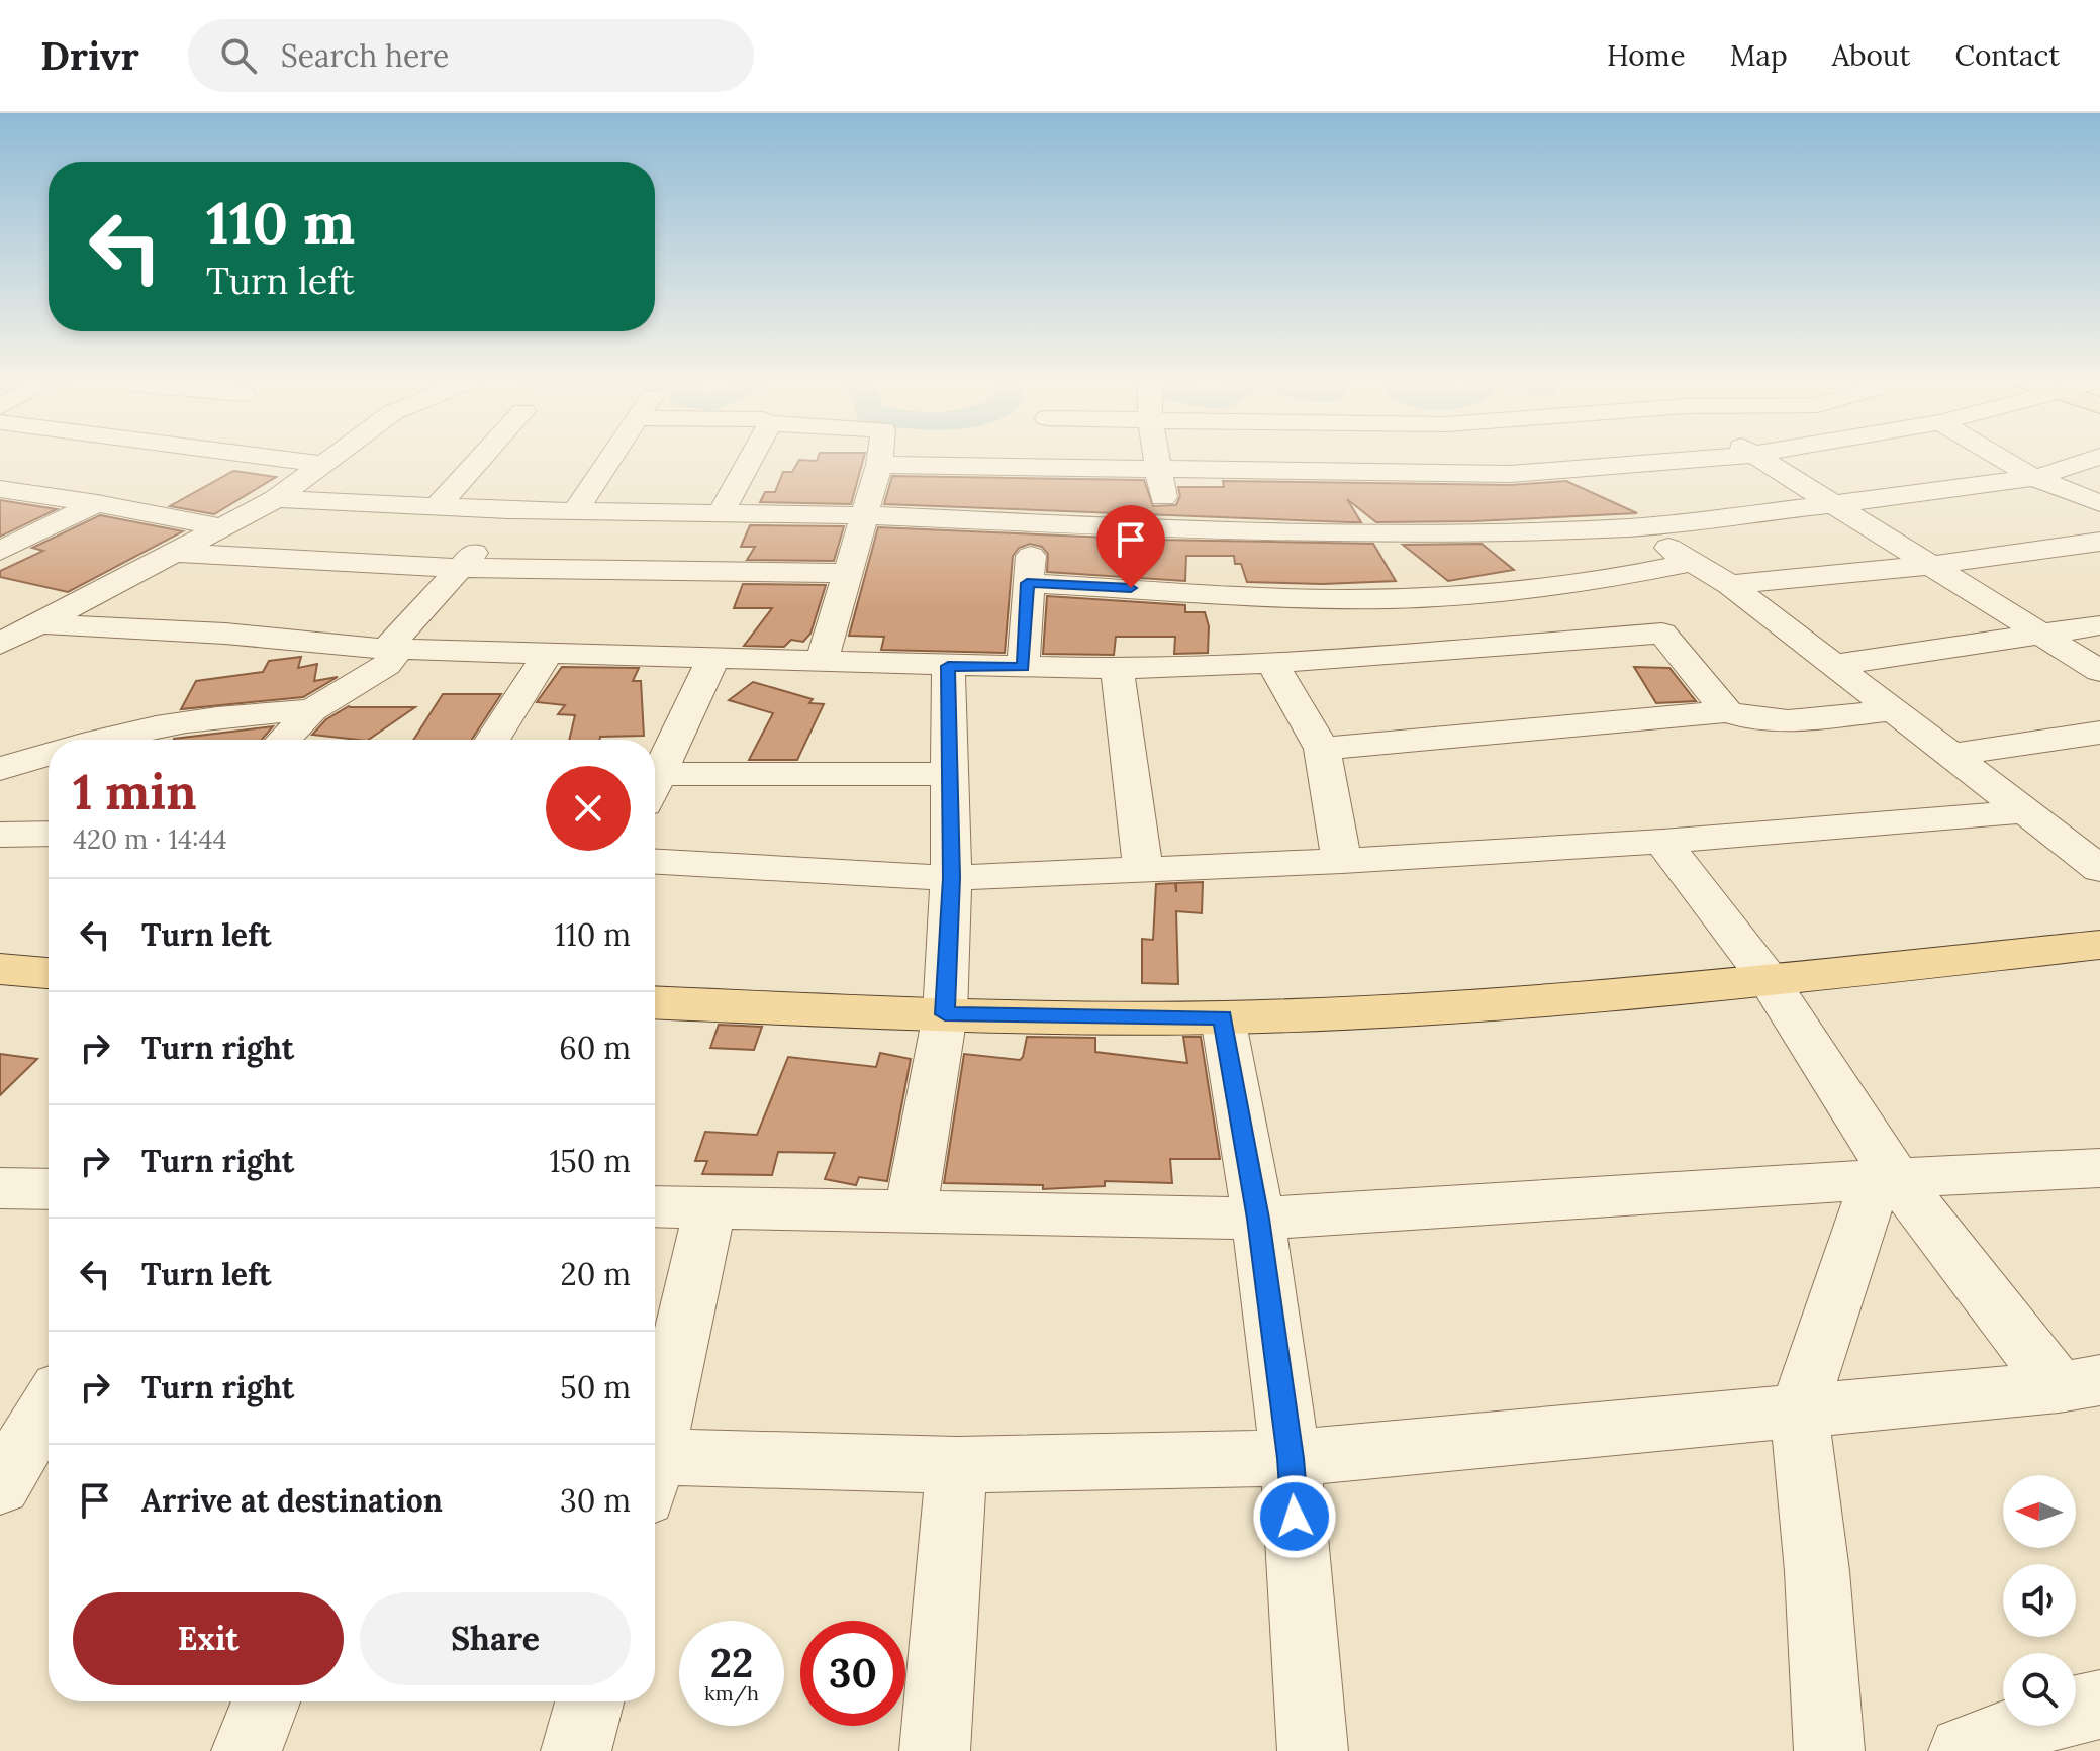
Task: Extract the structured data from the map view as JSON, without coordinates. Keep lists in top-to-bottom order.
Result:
{
  "north": "left",
  "page": {
    "header": "Drivr",
    "search": "Search here",
    "nav": [
      "Home",
      "Map",
      "About",
      "Contact"
    ],
    "turn": ["110 m", "Turn left"],
    "heading": ["1 min", "420 m · 14:44"],
    "list": [
      {
        "name": "Turn left",
        "value": "110 m"
      },
      {
        "name": "Turn right",
        "value": "60 m"
      },
      {
        "name": "Turn right",
        "value": "150 m"
      },
      {
        "name": "Turn left",
        "value": "20 m"
      },
      {
        "name": "Turn right",
        "value": "50 m"
      },
      {
        "name": "Arrive at destination",
        "value": "30 m"
      }
    ],
    "buttons": ["Exit", "Share"],
    "speed": "22 km/h",
    "limit": "30"
  }
}
